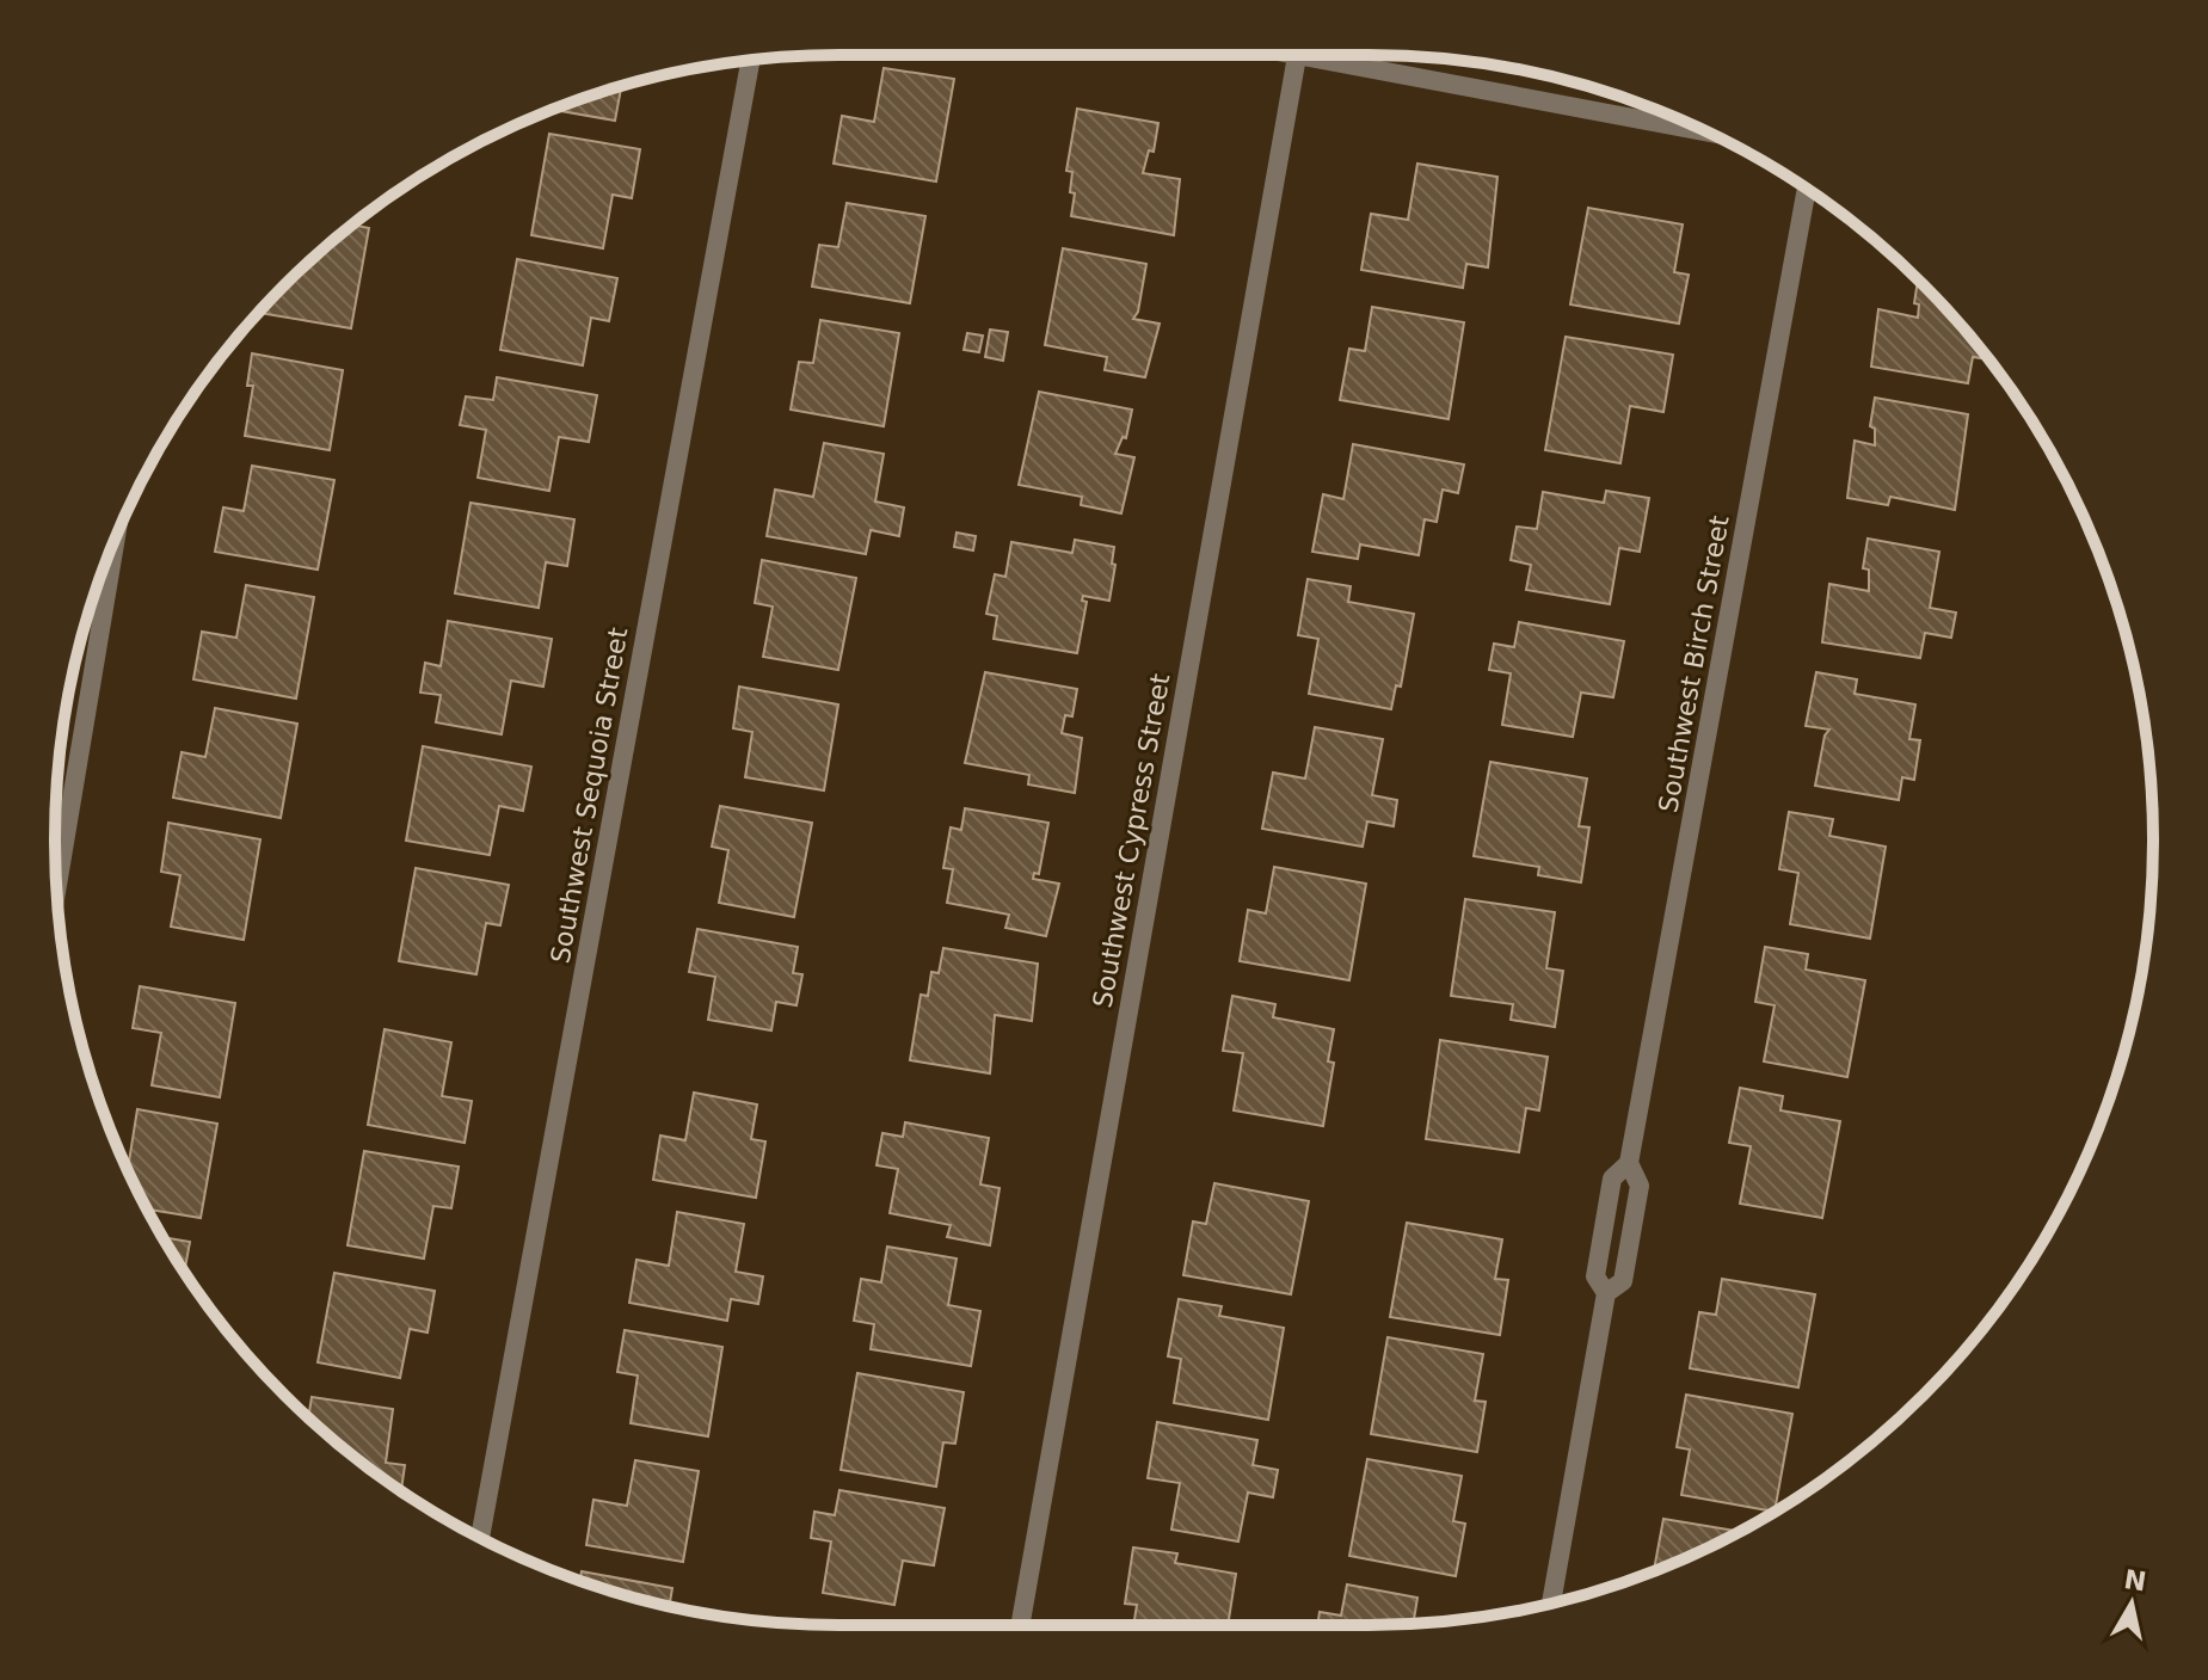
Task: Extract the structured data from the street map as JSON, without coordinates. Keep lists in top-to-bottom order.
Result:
{
  "streets": {
    "street": ["Southwest Birch Street", "Southwest Sequoia Street", "Southwest Cypress Street"]
  },
  "north": "top"
}
